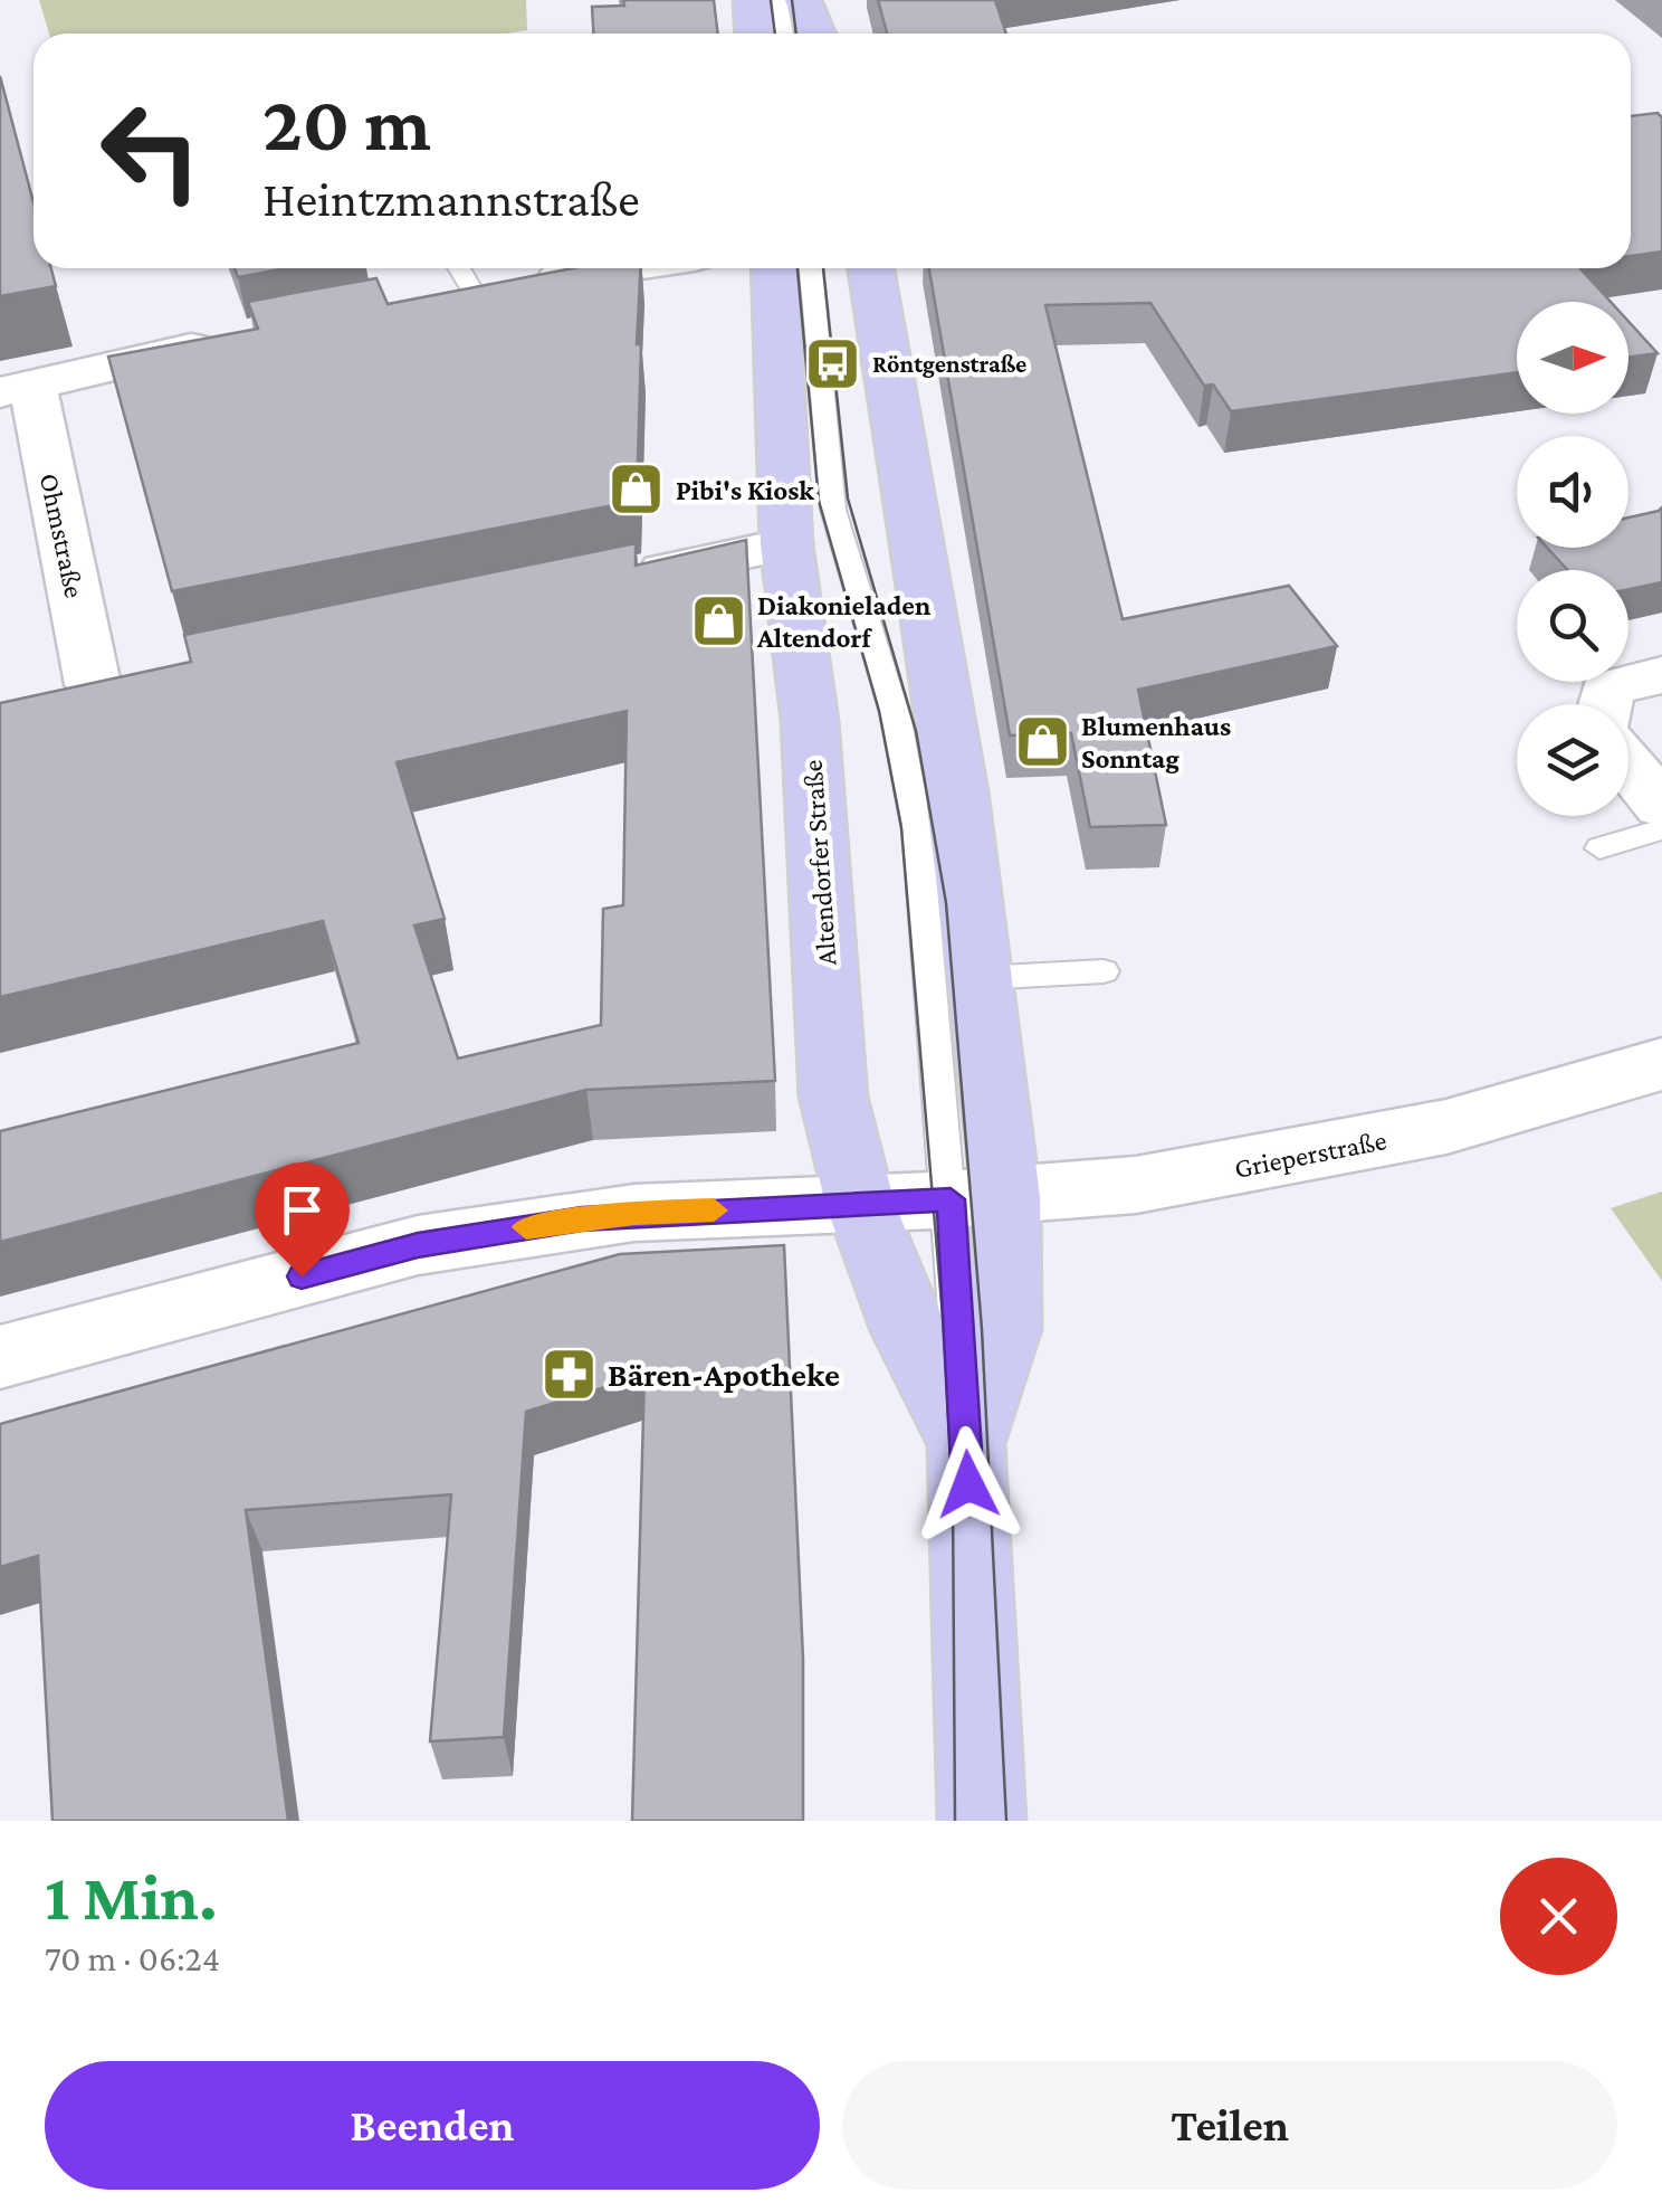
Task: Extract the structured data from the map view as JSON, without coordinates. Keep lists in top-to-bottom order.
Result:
{
  "streets": {
    "main road": ["Altendorfer Straße"],
    "street": ["Ohmstraße", "Grieperstraße"]
  },
  "crossings": [
    ["Altendorfer Straße", "Grieperstraße"]
  ],
  "places": {
    "bus stop": ["Röntgenstraße"],
    "shop": ["Pibi's Kiosk", "Diakonieladen Altendorf", "Blumenhaus Sonntag"],
    "pharmacy": ["Bären-Apotheke"]
  },
  "north": "right",
  "page": {
    "turn": ["20 m", "Heintzmannstraße"],
    "heading": ["1 Min.", "70 m · 06:24"],
    "buttons": ["Beenden", "Teilen"]
  }
}
